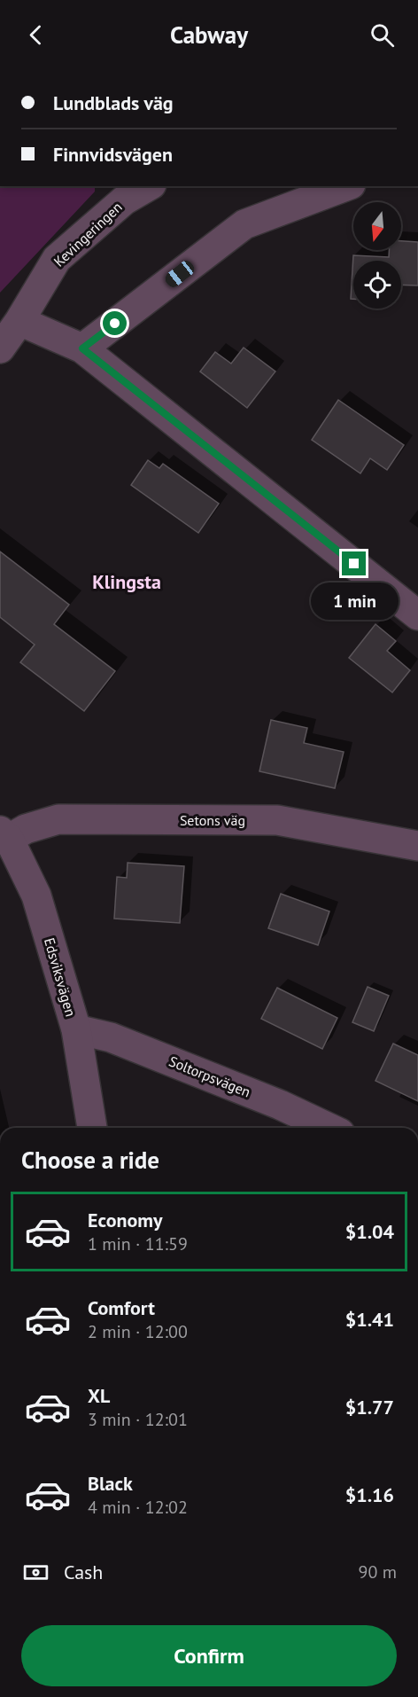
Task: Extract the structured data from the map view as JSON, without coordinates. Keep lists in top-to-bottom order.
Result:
{
  "streets": {
    "street": [
      "Kevingeringen",
      "Setons väg",
      "Edsviksvägen",
      "Soltorpsvägen"
    ]
  },
  "crossings": [
    ["Setons väg", "Edsviksvägen"],
    ["Edsviksvägen", "Soltorpsvägen"]
  ],
  "districts": ["Klingsta"],
  "north": "bottom",
  "page": {
    "header": "Cabway",
    "banner": ["Lundblads väg", "Finnvidsvägen"],
    "bubble": "1 min",
    "heading": "Choose a ride",
    "list": [
      {
        "name": "Economy",
        "note": "1 min · 11:59",
        "value": "$1.04"
      },
      {
        "name": "Comfort",
        "note": "2 min · 12:00",
        "value": "$1.41"
      },
      {
        "name": "XL",
        "note": "3 min · 12:01",
        "value": "$1.77"
      },
      {
        "name": "Black",
        "note": "4 min · 12:02",
        "value": "$1.16"
      }
    ],
    "pay": ["Cash", "90 m"],
    "buttons": "Confirm"
  }
}
